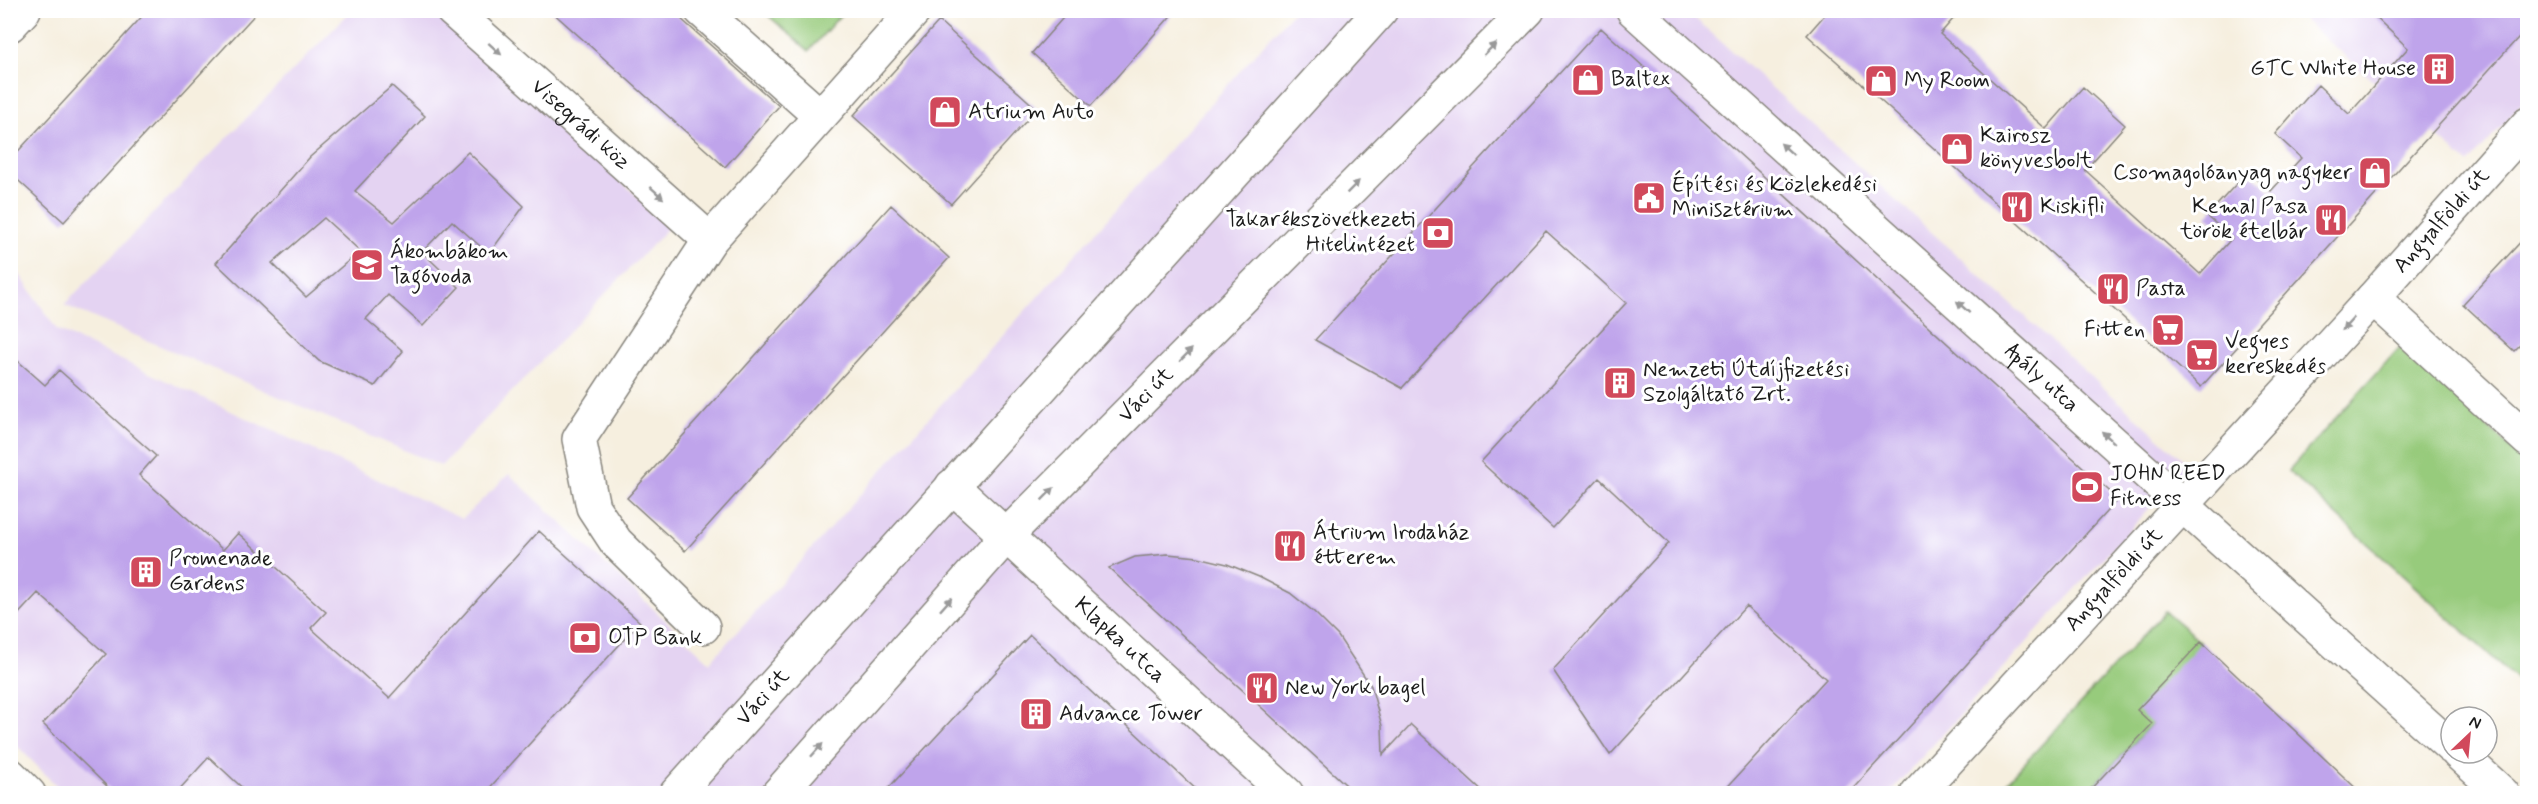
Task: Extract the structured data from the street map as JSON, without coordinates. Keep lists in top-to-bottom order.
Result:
{
  "streets": {
    "street": [
      "Visegrádi köz",
      "Angyalföldi út",
      "Apály utca",
      "Váci út",
      "Klapka utca"
    ]
  },
  "crossings": [
    ["Angyalföldi út", "Apály utca"],
    ["Váci út", "Klapka utca"]
  ],
  "one_way": ["Apály utca"],
  "places": {
    "building": [
      "GTC White House",
      "Nemzeti Útdíjfizetési Szolgáltató Zrt.",
      "Promenade Gardens",
      "Advance Tower"
    ],
    "shop": [
      "Baltex",
      "My Room",
      "Atrium Auto",
      "Kairosz könyvesbolt",
      "Csomagolóanyag nagyker"
    ],
    "public building": ["Építési és Közlekedési Minisztérium"],
    "restaurant": [
      "Kiskifli",
      "Kemal Pasa török ételbár",
      "Pasta",
      "Átrium Irodaház étterem",
      "New York bagel"
    ],
    "bank": ["Takarékszövetkezeti Hitelintézet", "OTP Bank"],
    "school or university": ["Ákombákom Tagóvoda"],
    "supermarket": ["Fitten", "Vegyes kereskedés"],
    "sports": ["JOHN REED Fitness"]
  },
  "north": "top right"
}
